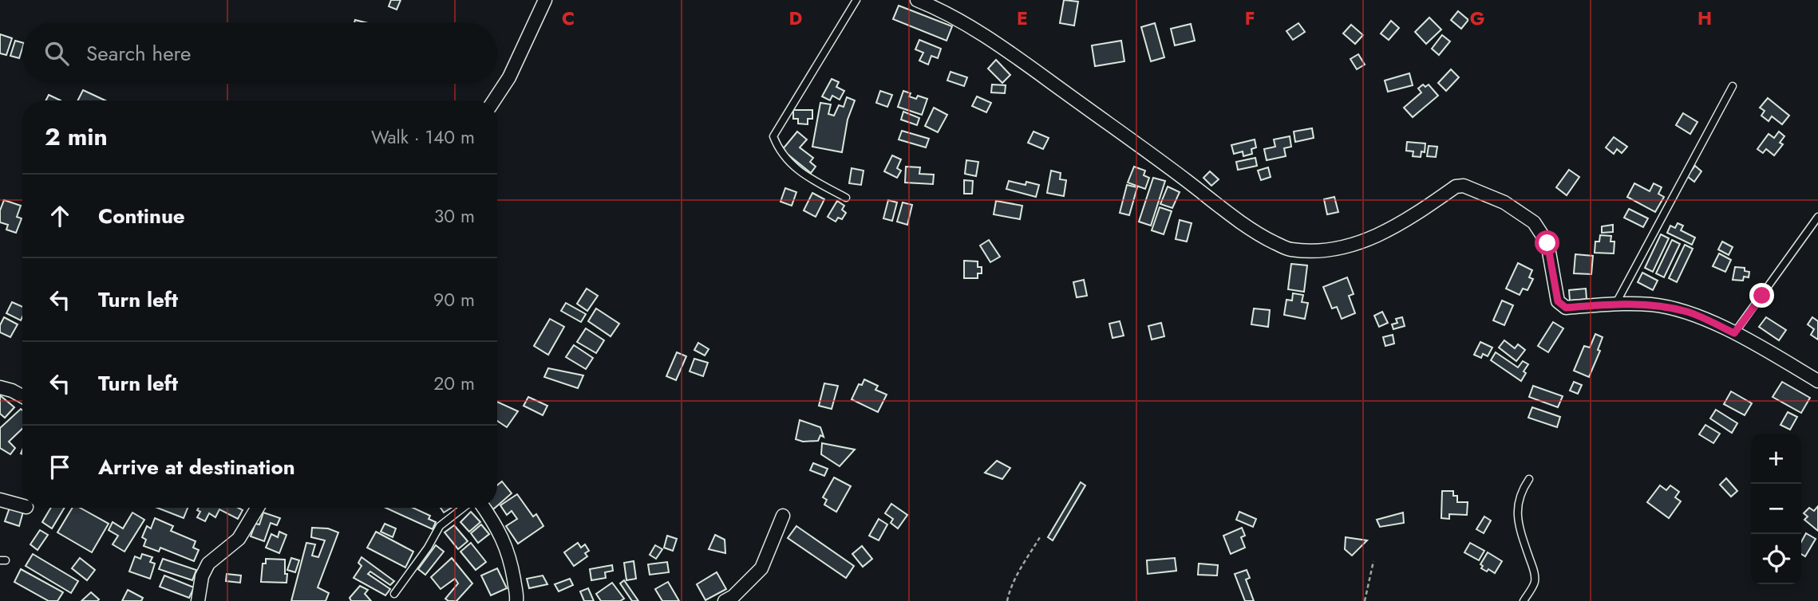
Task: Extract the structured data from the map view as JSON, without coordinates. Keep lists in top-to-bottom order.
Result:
{
  "page": {
    "search": "Search here",
    "heading": ["2 min", "Walk · 140 m"],
    "list": [
      ["Continue", "30 m"],
      ["Turn left", "90 m"],
      ["Turn left", "20 m"],
      "Arrive at destination"
    ],
    "map_buttons": ["+", "−"]
  },
  "grid": {
    "columns": [
      "C",
      "D",
      "E",
      "F",
      "G",
      "H"
    ]
  }
}
